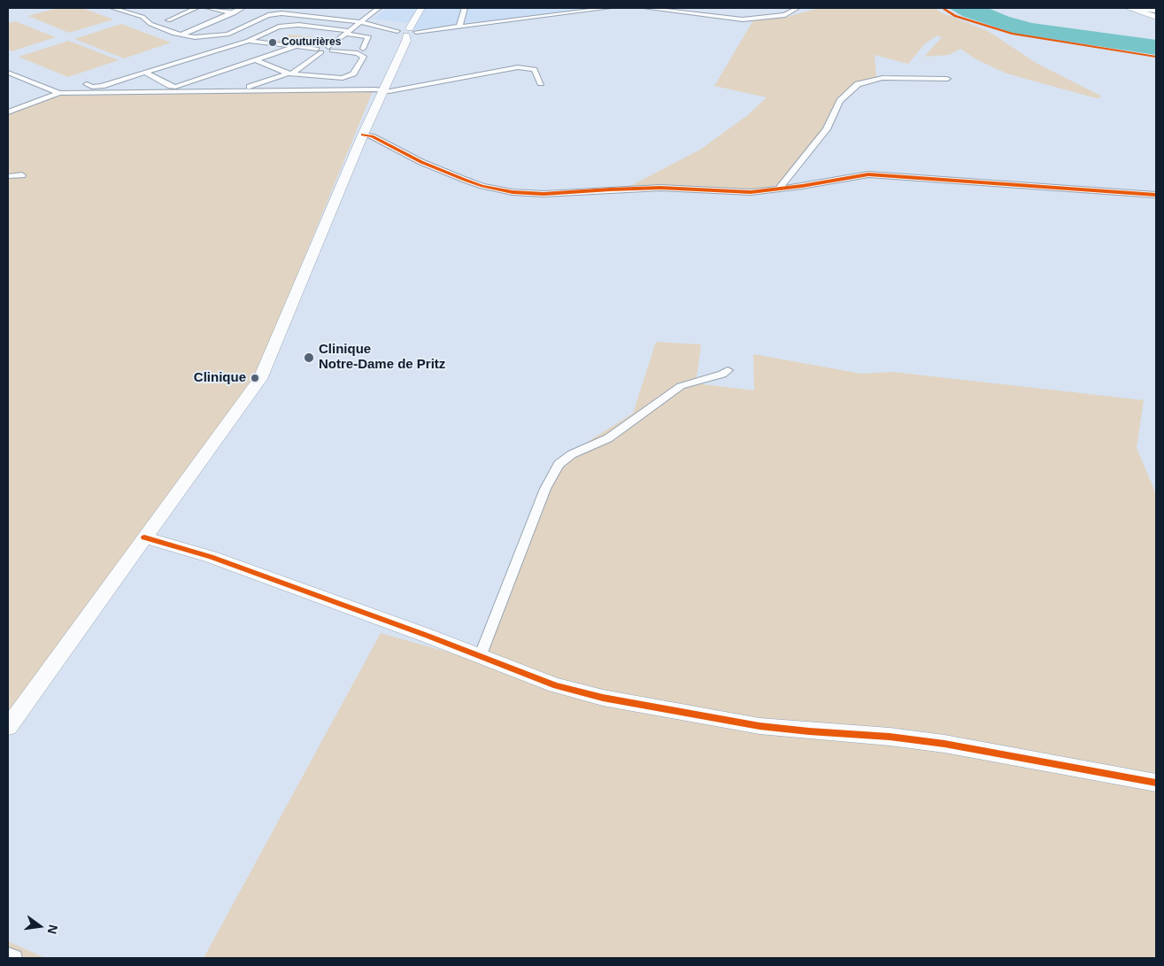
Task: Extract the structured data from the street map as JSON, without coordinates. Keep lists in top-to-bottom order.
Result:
{
  "places": ["Couturières", "Clinique Notre-Dame de Pritz", "Clinique"],
  "north": "right"
}
